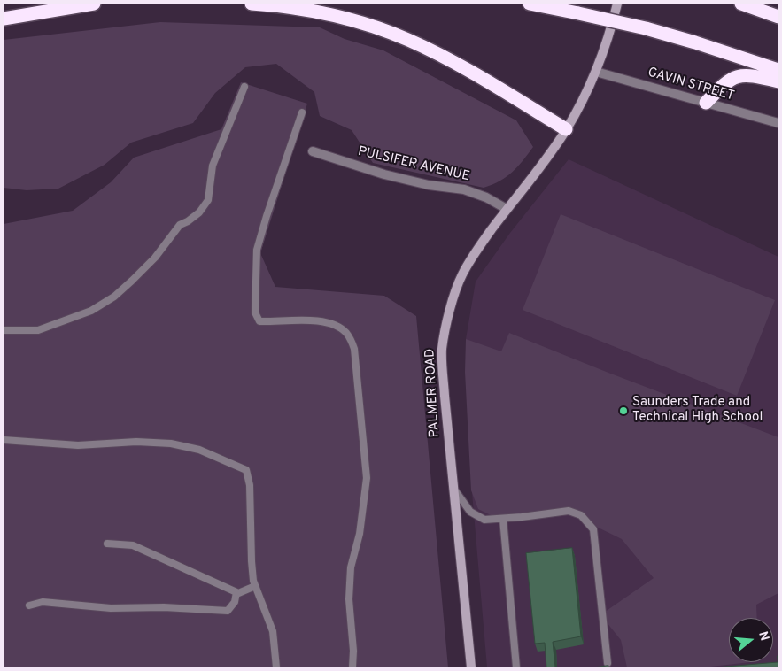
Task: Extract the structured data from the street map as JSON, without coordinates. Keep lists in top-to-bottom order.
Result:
{
  "streets": {
    "street": ["GAVIN STREET", "PULSIFER AVENUE", "PALMER ROAD"]
  },
  "crossings": [
    ["GAVIN STREET", "PALMER ROAD"],
    ["PULSIFER AVENUE", "PALMER ROAD"]
  ],
  "places": ["Saunders Trade and Technical High School"],
  "north": "right"
}
